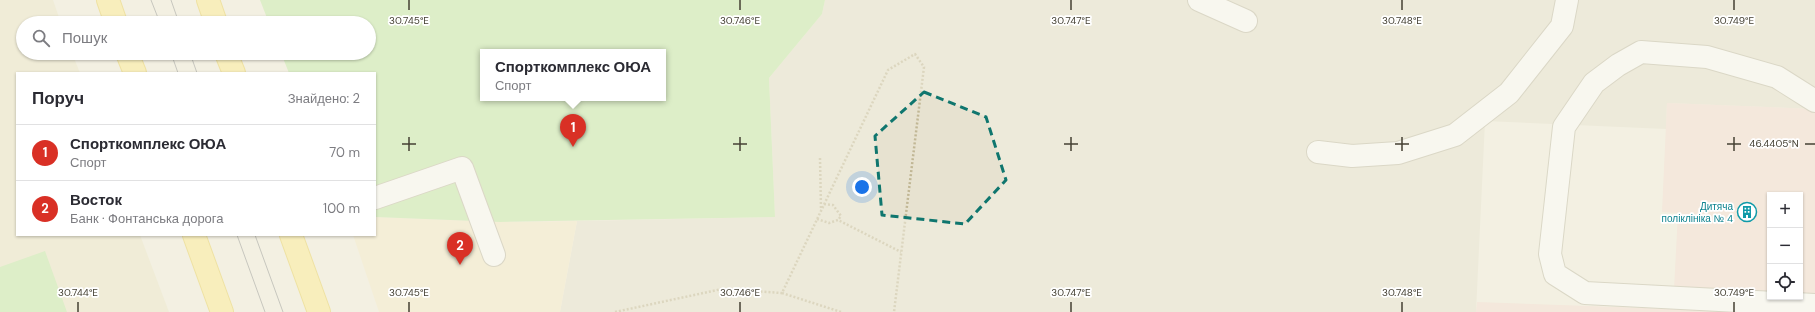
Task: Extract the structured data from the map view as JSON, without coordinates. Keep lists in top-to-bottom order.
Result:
{
  "places": {
    "building": ["Дитяча поліклініка № 4"]
  },
  "page": {
    "search": "Пошук",
    "popup": ["Спорткомплекс ОЮА", "Спорт"],
    "heading": ["Поруч", "Знайдено: 2"],
    "pins": ["1", "2"],
    "list": [
      {
        "mark": "1",
        "name": "Спорткомплекс ОЮА",
        "note": "Спорт",
        "value": "70 m"
      },
      {
        "mark": "2",
        "name": "Восток",
        "note": "Банк · Фонтанська дорога",
        "value": "100 m"
      }
    ],
    "map_buttons": ["+", "−"]
  },
  "coordinates": [
    "30.745°E",
    "30.746°E",
    "30.747°E",
    "30.748°E",
    "30.749°E",
    "46.4405°N",
    "30.744°E"
  ]
}
